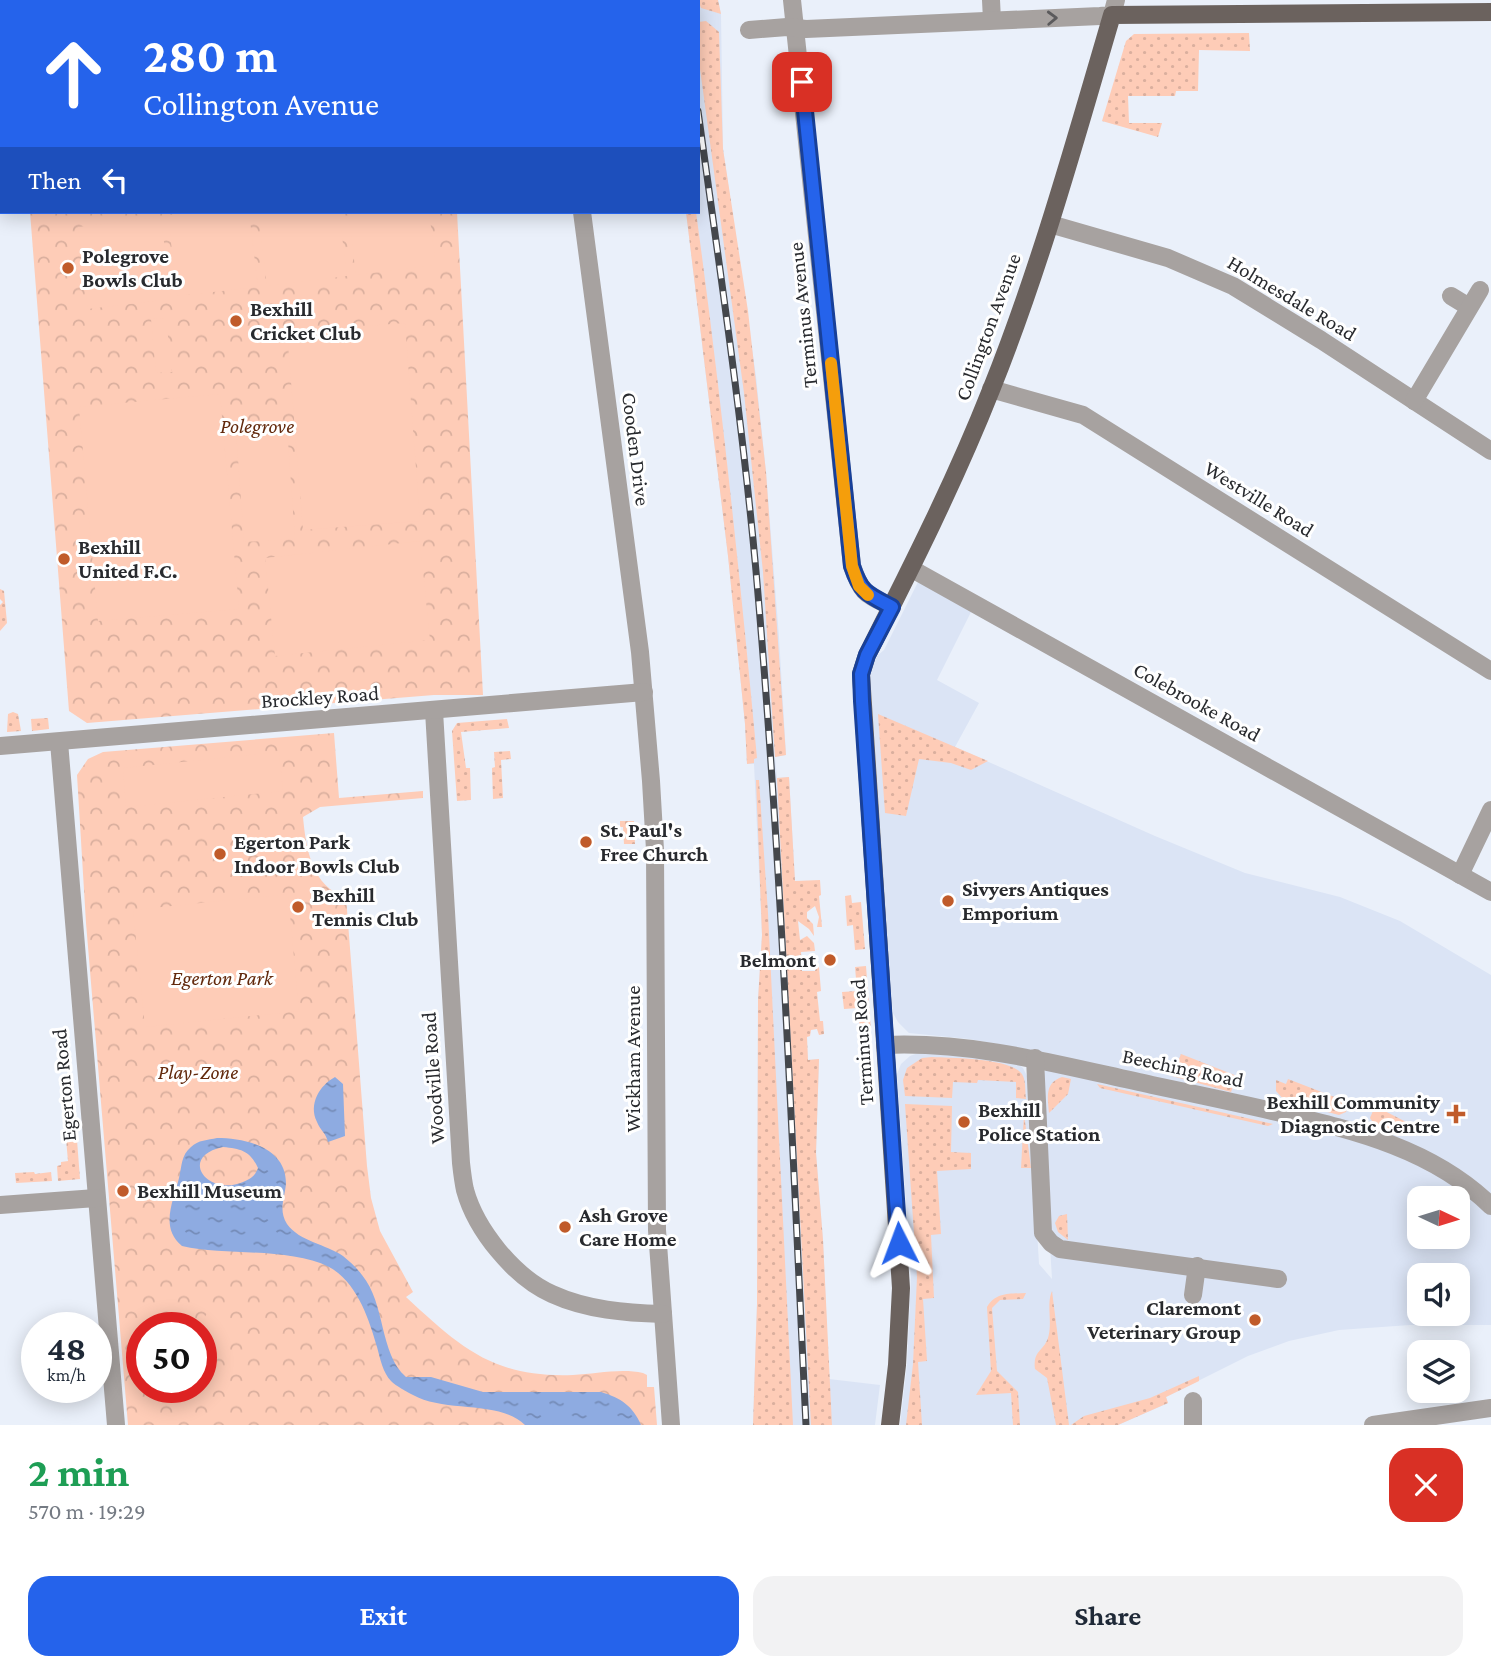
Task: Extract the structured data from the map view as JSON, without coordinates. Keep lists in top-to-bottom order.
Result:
{
  "streets": {
    "main road": ["Collington Avenue", "Terminus Road"],
    "street": [
      "Holmesdale Road",
      "Terminus Avenue",
      "Cooden Drive",
      "Westville Road",
      "Brockley Road",
      "Colebrooke Road",
      "Wickham Avenue",
      "Beeching Road",
      "Woodville Road",
      "Egerton Road"
    ]
  },
  "crossings": [
    ["Holmesdale Road", "Collington Avenue"],
    ["Terminus Avenue", "Collington Avenue"],
    ["Collington Avenue", "Westville Road"],
    ["Collington Avenue", "Colebrooke Road"],
    ["Collington Avenue", "Terminus Road"],
    ["Cooden Drive", "Brockley Road"],
    ["Cooden Drive", "Wickham Avenue"],
    ["Brockley Road", "Wickham Avenue"],
    ["Brockley Road", "Woodville Road"],
    ["Brockley Road", "Egerton Road"],
    ["Terminus Road", "Beeching Road"],
    ["Wickham Avenue", "Woodville Road"]
  ],
  "parks": ["Polegrove", "Egerton Park", "Play-Zone"],
  "places": {
    "other": [
      "Polegrove Bowls Club",
      "Bexhill Cricket Club",
      "Bexhill United F.C.",
      "St. Paul's Free Church",
      "Egerton Park Indoor Bowls Club",
      "Sivyers Antiques Emporium",
      "Bexhill Tennis Club",
      "Belmont",
      "Bexhill Police Station",
      "Bexhill Museum",
      "Ash Grove Care Home",
      "Claremont Veterinary Group"
    ],
    "health": ["Bexhill Community Diagnostic Centre"]
  },
  "north": "right",
  "page": {
    "turn": ["280 m", "Collington Avenue"],
    "then": "Then",
    "speed": "48 km/h",
    "limit": "50",
    "heading": ["2 min", "570 m · 19:29"],
    "buttons": ["Exit", "Share"]
  }
}
